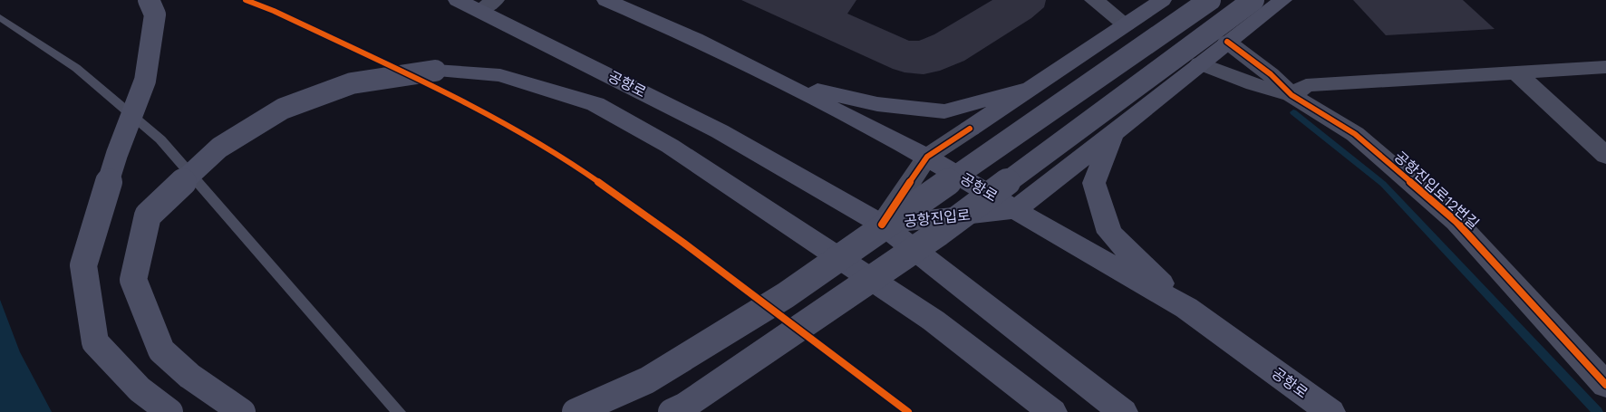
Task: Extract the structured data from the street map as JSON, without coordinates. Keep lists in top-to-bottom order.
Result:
{
  "streets": {
    "main road": ["공항로", "공항진입로"],
    "street": ["공항진입로12번길"]
  },
  "crossings": [
    ["공항로", "공항진입로"]
  ]
}
